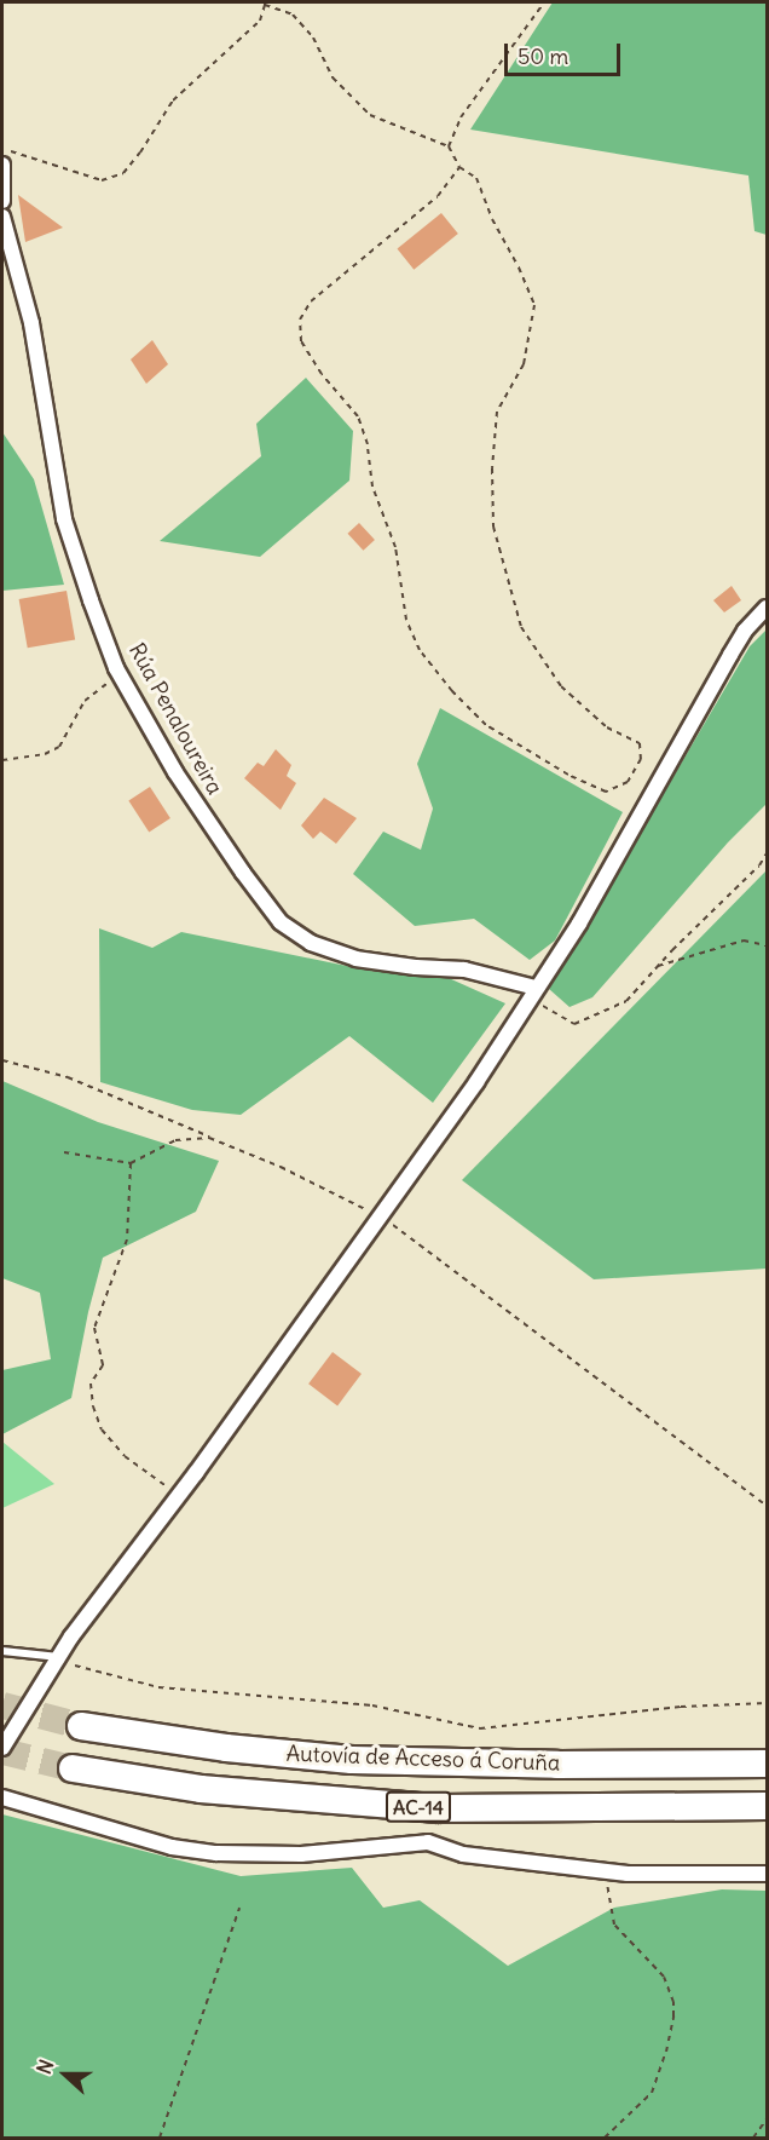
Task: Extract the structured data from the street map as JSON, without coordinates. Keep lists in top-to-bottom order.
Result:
{
  "streets": {
    "highway": ["Autovía de Acceso á Coruña", "AC-14"],
    "street": ["Rúa Penaloureira"]
  },
  "scale_bar": "50 m",
  "north": "left"
}
